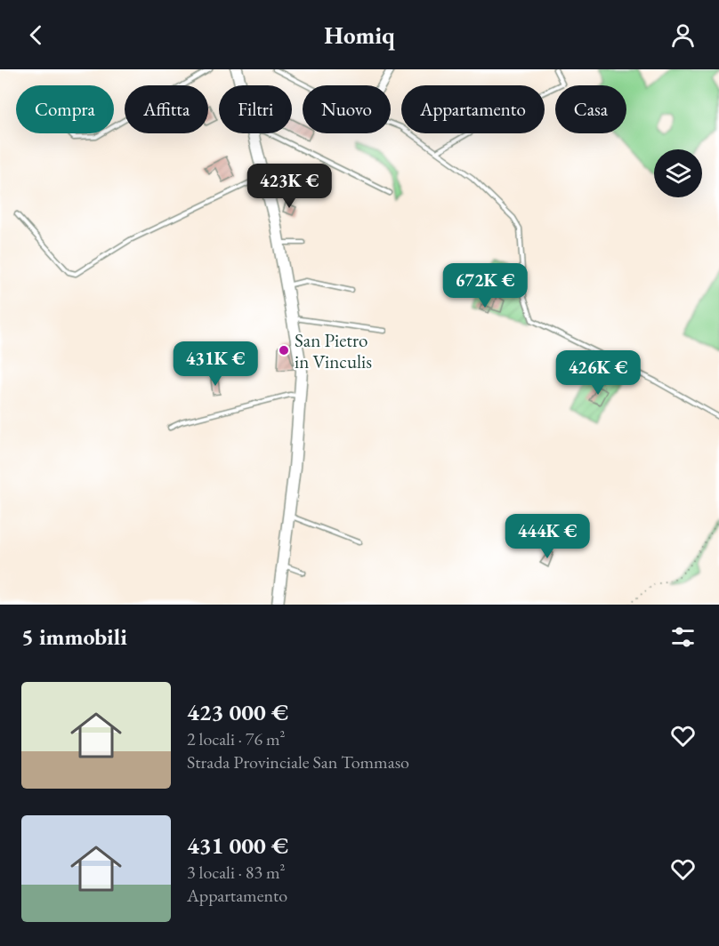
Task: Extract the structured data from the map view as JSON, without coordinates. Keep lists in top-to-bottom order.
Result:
{
  "places": ["San Pietro in Vinculis"],
  "page": {
    "header": "Homiq",
    "chip": [
      "Compra",
      "Affitta",
      "Filtri",
      "Nuovo",
      "Appartamento",
      "Casa"
    ],
    "price": [
      "423K €",
      "672K €",
      "431K €",
      "426K €",
      "444K €"
    ],
    "heading": "5 immobili",
    "list": [
      {
        "name": "423 000 €",
        "note": "2 locali · 76 m² · Strada Provinciale San Tommaso"
      },
      {
        "name": "431 000 €",
        "note": "3 locali · 83 m² · Appartamento"
      }
    ]
  }
}
